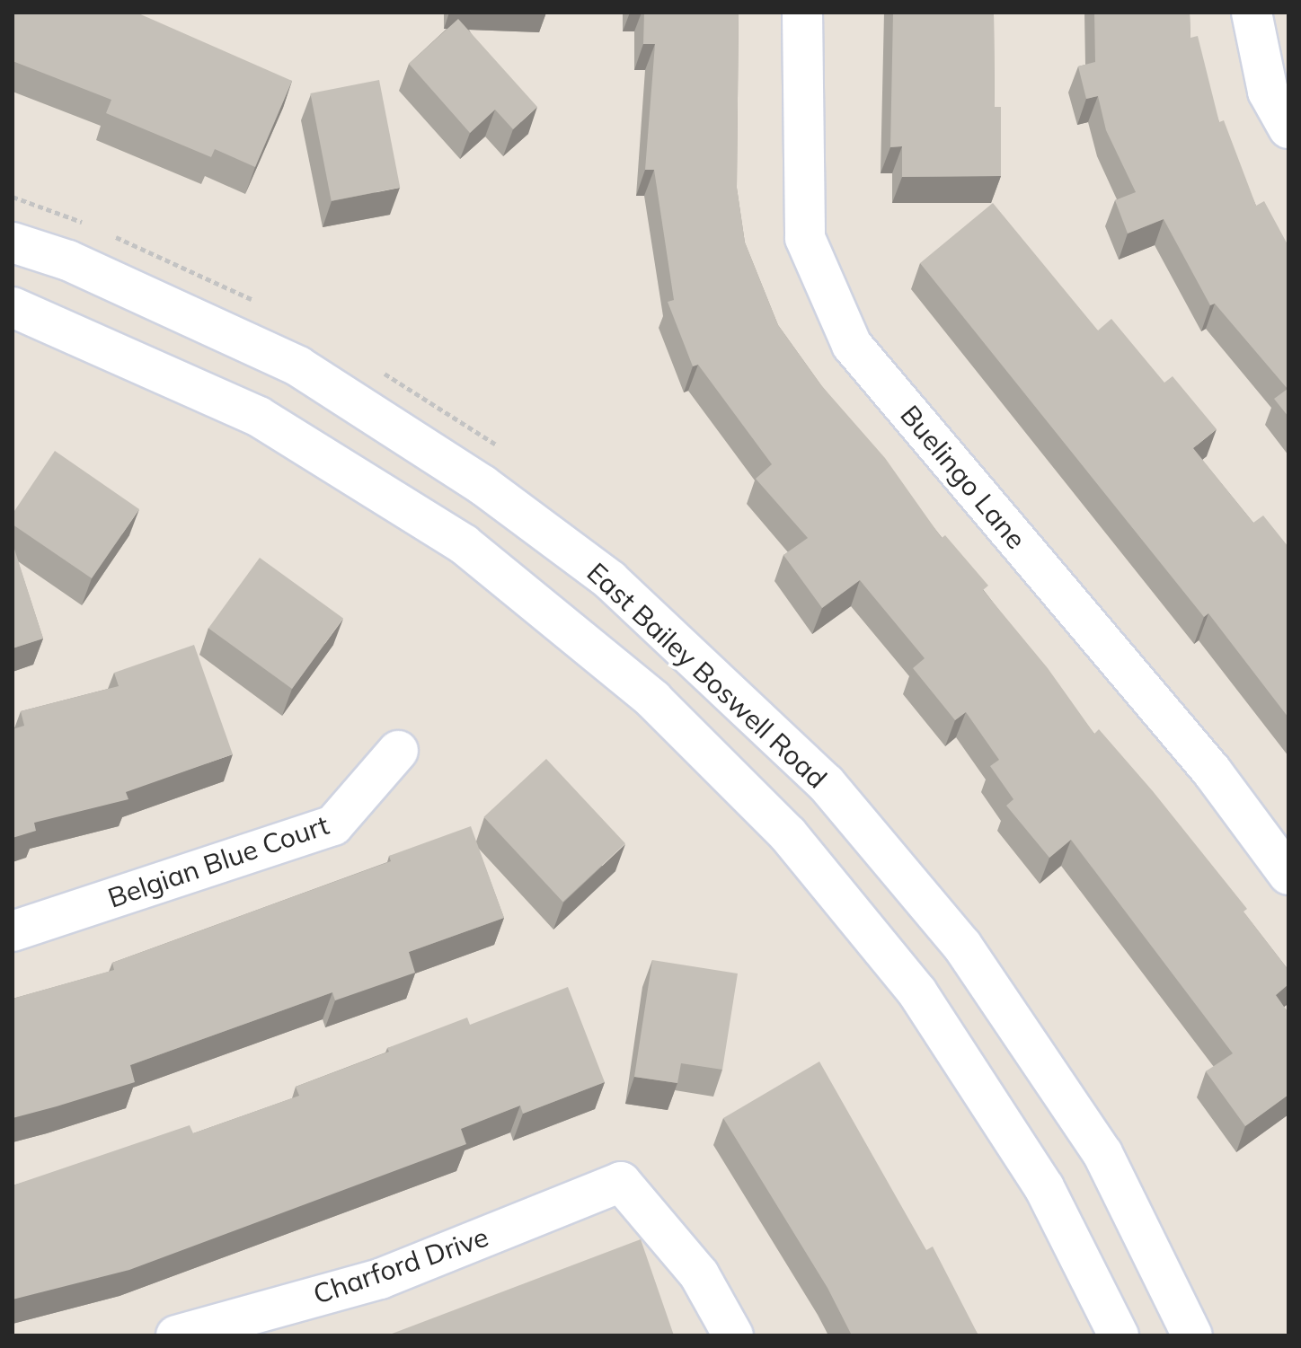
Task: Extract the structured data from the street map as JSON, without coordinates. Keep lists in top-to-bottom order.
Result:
{
  "streets": {
    "street": [
      "Buelingo Lane",
      "East Bailey Boswell Road",
      "Belgian Blue Court",
      "Charford Drive"
    ]
  }
}
